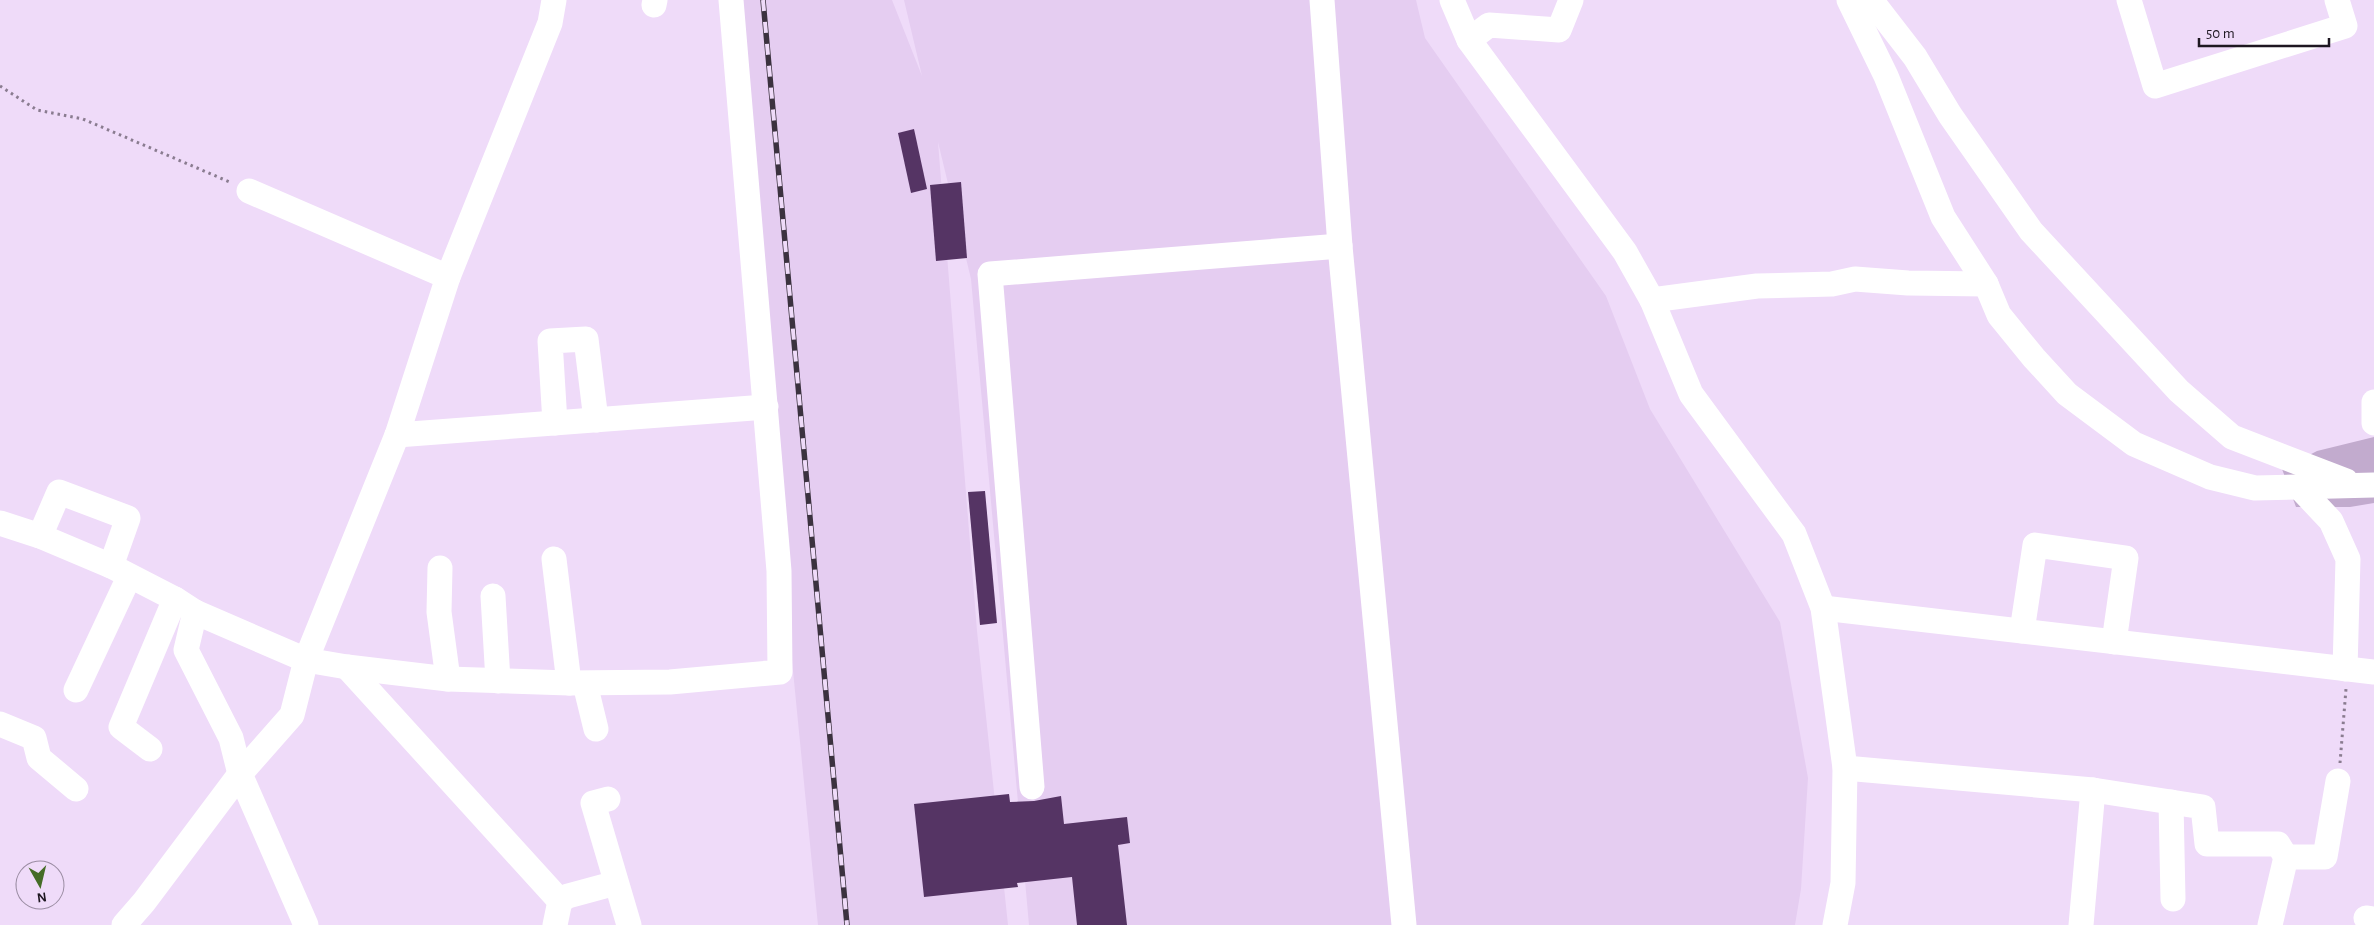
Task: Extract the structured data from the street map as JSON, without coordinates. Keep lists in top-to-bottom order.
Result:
{
  "scale_bar": "50 m",
  "north": "bottom"
}
